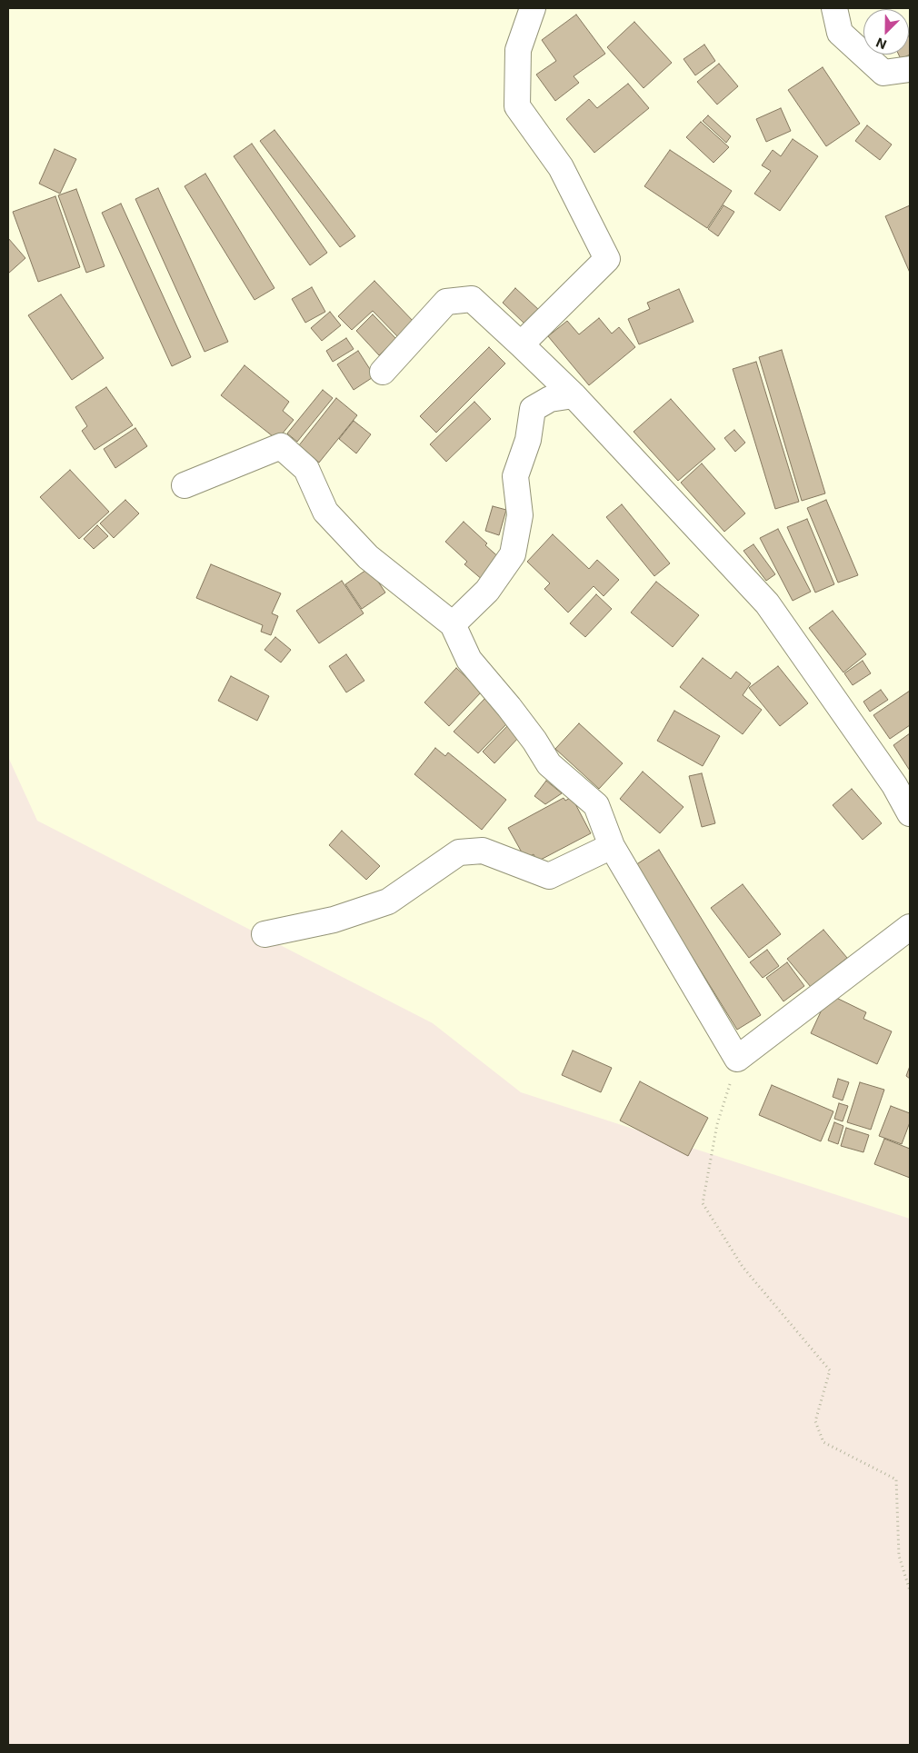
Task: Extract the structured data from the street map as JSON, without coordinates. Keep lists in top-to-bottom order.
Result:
{
  "north": "bottom left"
}
